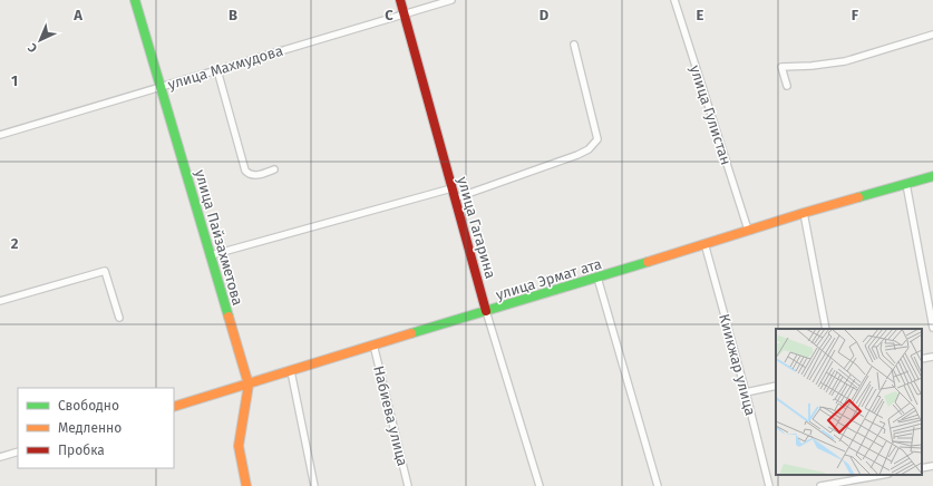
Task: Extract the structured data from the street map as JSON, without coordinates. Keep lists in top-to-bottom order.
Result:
{
  "streets": {
    "street": [
      "улица Махмудова",
      "улица Гулистан",
      "улица Гагарина",
      "улица Пайзахметова",
      "улица Эрмат ата",
      "Киикжар улица",
      "Набиева улица"
    ]
  },
  "crossings": [
    ["улица Махмудова", "улица Гагарина"],
    ["улица Махмудова", "улица Пайзахметова"],
    ["улица Гулистан", "улица Эрмат ата"],
    ["улица Гагарина", "улица Эрмат ата"],
    ["улица Пайзахметова", "улица Эрмат ата"],
    ["улица Эрмат ата", "Киикжар улица"],
    ["улица Эрмат ата", "Набиева улица"]
  ],
  "legend": ["Свободно", "Медленно", "Пробка"],
  "north": "bottom left",
  "grid": {
    "columns": [
      "A",
      "B",
      "C",
      "D",
      "E",
      "F"
    ],
    "rows": ["1", "2"]
  }
}
